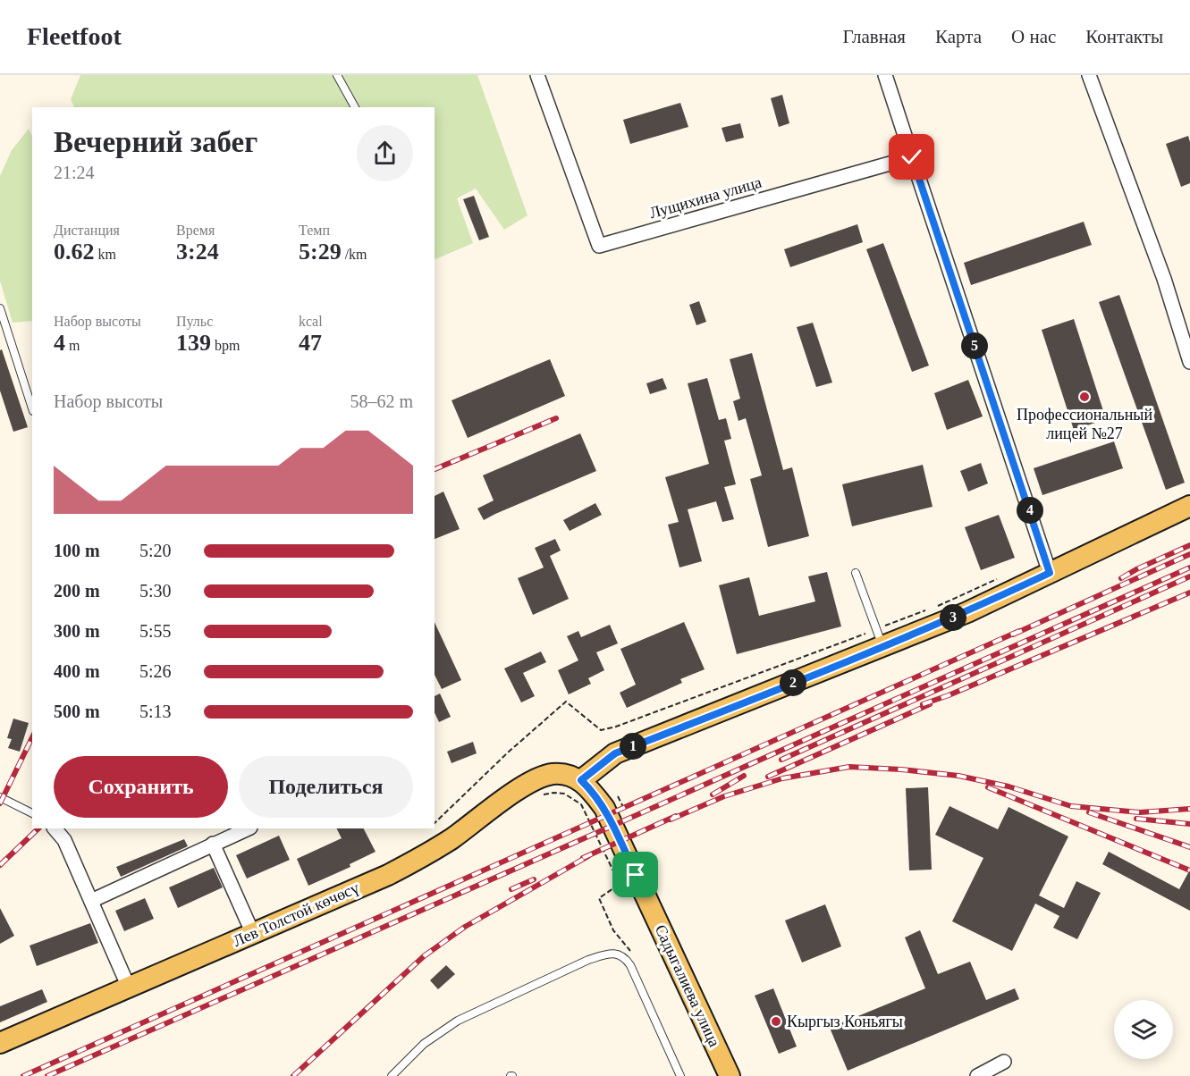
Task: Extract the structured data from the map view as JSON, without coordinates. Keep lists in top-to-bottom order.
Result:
{
  "streets": {
    "main road": ["Лев Толстой көчөсү", "Садыгалиева улица"],
    "street": ["Лущихина улица"]
  },
  "crossings": [
    ["Лев Толстой көчөсү", "Садыгалиева улица"]
  ],
  "places": ["Профессиональный лицей №27", "Кыргыз Коньягы"],
  "page": {
    "header": "Fleetfoot",
    "nav": [
      "Главная",
      "Карта",
      "О нас",
      "Контакты"
    ],
    "heading": ["Вечерний забег", "21:24"],
    "stats": [
      ["Дистанция", "0.62 km"],
      ["Время", "3:24"],
      ["Темп", "5:29 /km"],
      ["Набор высоты", "4 m"],
      ["Пульс", "139 bpm"],
      ["kcal", "47"]
    ],
    "pins": [
      "5",
      "4",
      "3",
      "2",
      "1"
    ],
    "chart": ["Набор высоты", "58–62 m"],
    "list": [
      {
        "name": "100 m",
        "note": "5:20"
      },
      {
        "name": "200 m",
        "note": "5:30"
      },
      {
        "name": "300 m",
        "note": "5:55"
      },
      {
        "name": "400 m",
        "note": "5:26"
      },
      {
        "name": "500 m",
        "note": "5:13"
      }
    ],
    "buttons": ["Сохранить", "Поделиться"]
  }
}
